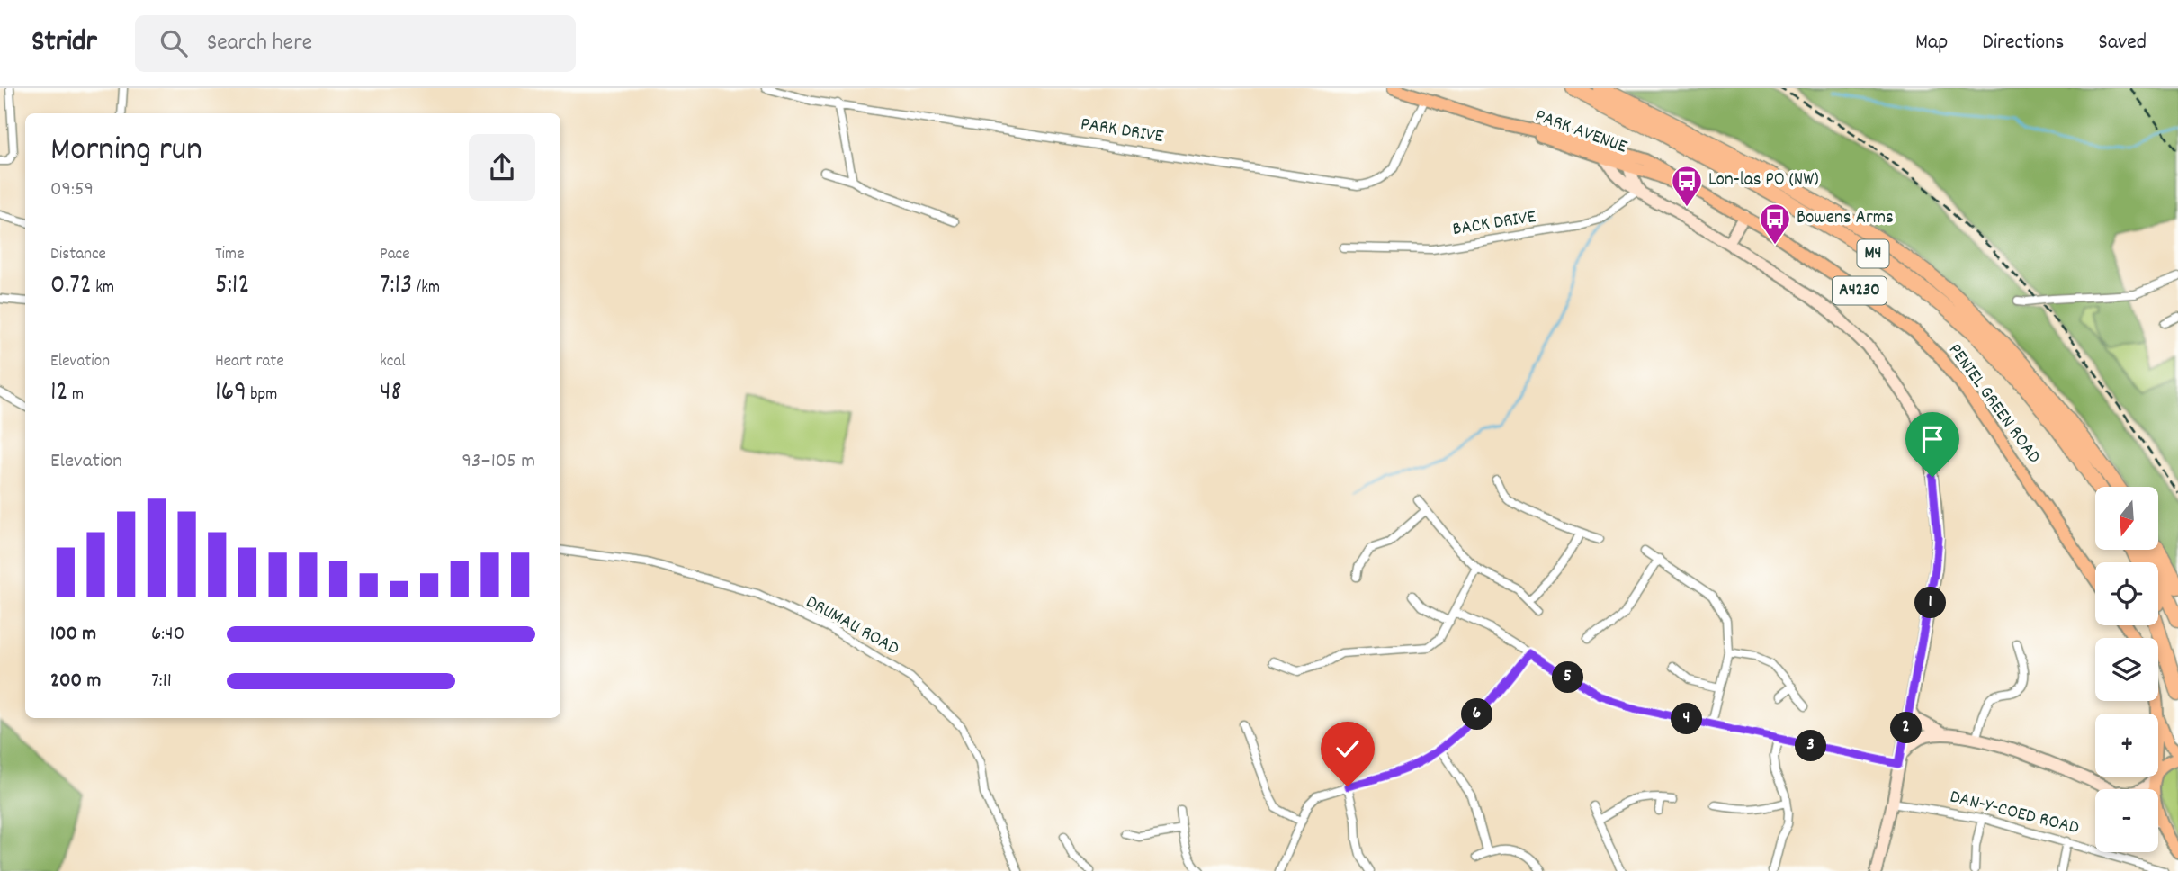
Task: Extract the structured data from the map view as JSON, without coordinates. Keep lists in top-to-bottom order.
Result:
{
  "streets": {
    "highway": ["M4"],
    "main road": ["PARK AVENUE", "A4230", "PENIEL GREEN ROAD"],
    "street": [
      "PARK DRIVE",
      "BACK DRIVE",
      "DRUMAU ROAD",
      "DAN-Y-COED ROAD"
    ]
  },
  "crossings": [
    ["PARK DRIVE", "PARK AVENUE"],
    ["PARK AVENUE", "PENIEL GREEN ROAD"]
  ],
  "places": {
    "bus stop": ["Lon-las PO (NW)", "Bowens Arms"]
  },
  "north": "bottom",
  "page": {
    "header": "Stridr",
    "search": "Search here",
    "nav": ["Map", "Directions", "Saved"],
    "heading": ["Morning run", "09:59"],
    "stats": [
      ["Distance", "0.72 km"],
      ["Time", "5:12"],
      ["Pace", "7:13 /km"],
      ["Elevation", "12 m"],
      ["Heart rate", "169 bpm"],
      ["kcal", "48"]
    ],
    "chart": ["Elevation", "93–105 m"],
    "map_buttons": ["+", "−"],
    "pins": [
      "1",
      "5",
      "6",
      "4",
      "2",
      "3"
    ],
    "list": [
      {
        "name": "100 m",
        "note": "6:40"
      },
      {
        "name": "200 m",
        "note": "7:11"
      }
    ]
  }
}
